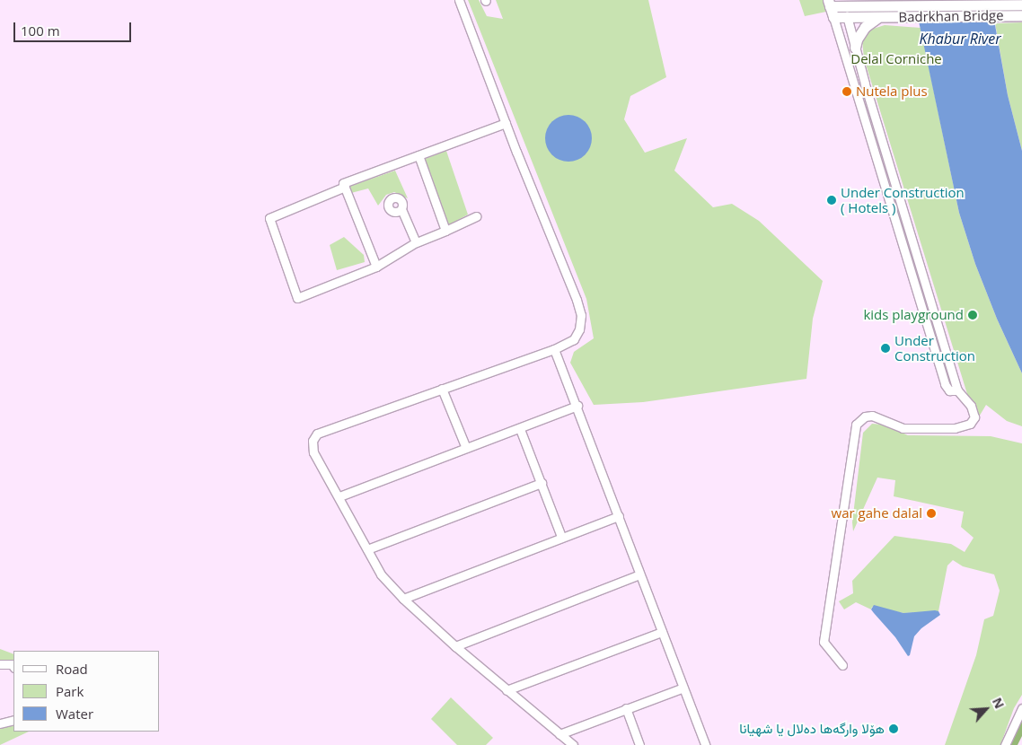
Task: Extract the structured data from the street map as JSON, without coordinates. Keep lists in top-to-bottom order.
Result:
{
  "streets": {
    "main road": ["Badrkhan Bridge"]
  },
  "water": ["Khabur River"],
  "parks": ["Delal Corniche"],
  "places": [
    "Nutela plus",
    "Under Construction ( Hotels )",
    "kids playground",
    "Under Construction",
    "war gahe dalal",
    "هۆلا وارگەها دەلال یا شهیانا"
  ],
  "legend": ["Road", "Park", "Water"],
  "scale_bar": "100 m",
  "north": "top right"
}
